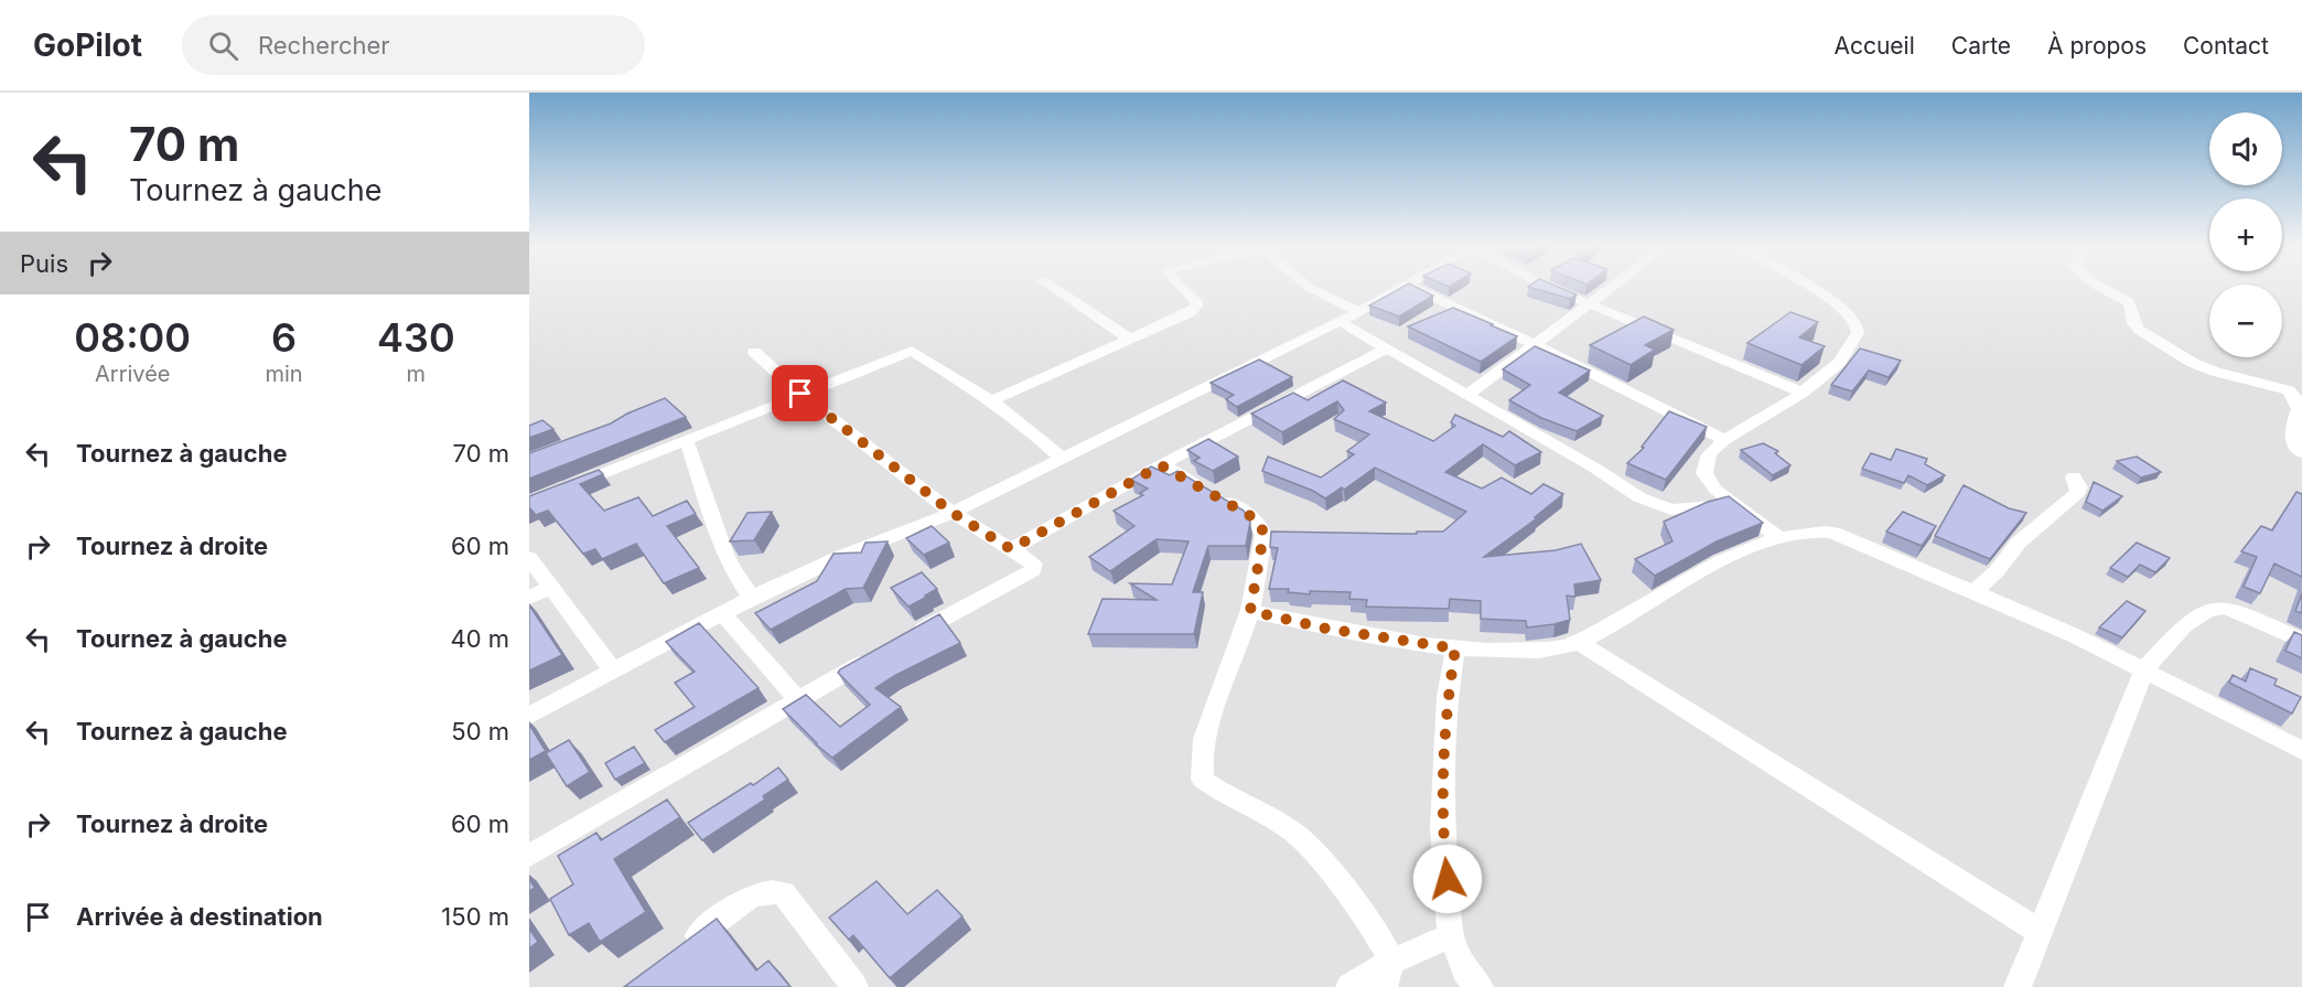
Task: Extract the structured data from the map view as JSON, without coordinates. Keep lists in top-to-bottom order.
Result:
{
  "page": {
    "header": "GoPilot",
    "search": "Rechercher",
    "nav": [
      "Accueil",
      "Carte",
      "À propos",
      "Contact"
    ],
    "turn": ["70 m", "Tournez à gauche"],
    "map_buttons": ["+", "−"],
    "then": "Puis",
    "eta": [
      "08:00",
      "Arrivée",
      "6",
      "min",
      "430",
      "m"
    ],
    "list": [
      {
        "name": "Tournez à gauche",
        "value": "70 m"
      },
      {
        "name": "Tournez à droite",
        "value": "60 m"
      },
      {
        "name": "Tournez à gauche",
        "value": "40 m"
      },
      {
        "name": "Tournez à gauche",
        "value": "50 m"
      },
      {
        "name": "Tournez à droite",
        "value": "60 m"
      },
      {
        "name": "Arrivée à destination",
        "value": "150 m"
      }
    ]
  }
}
